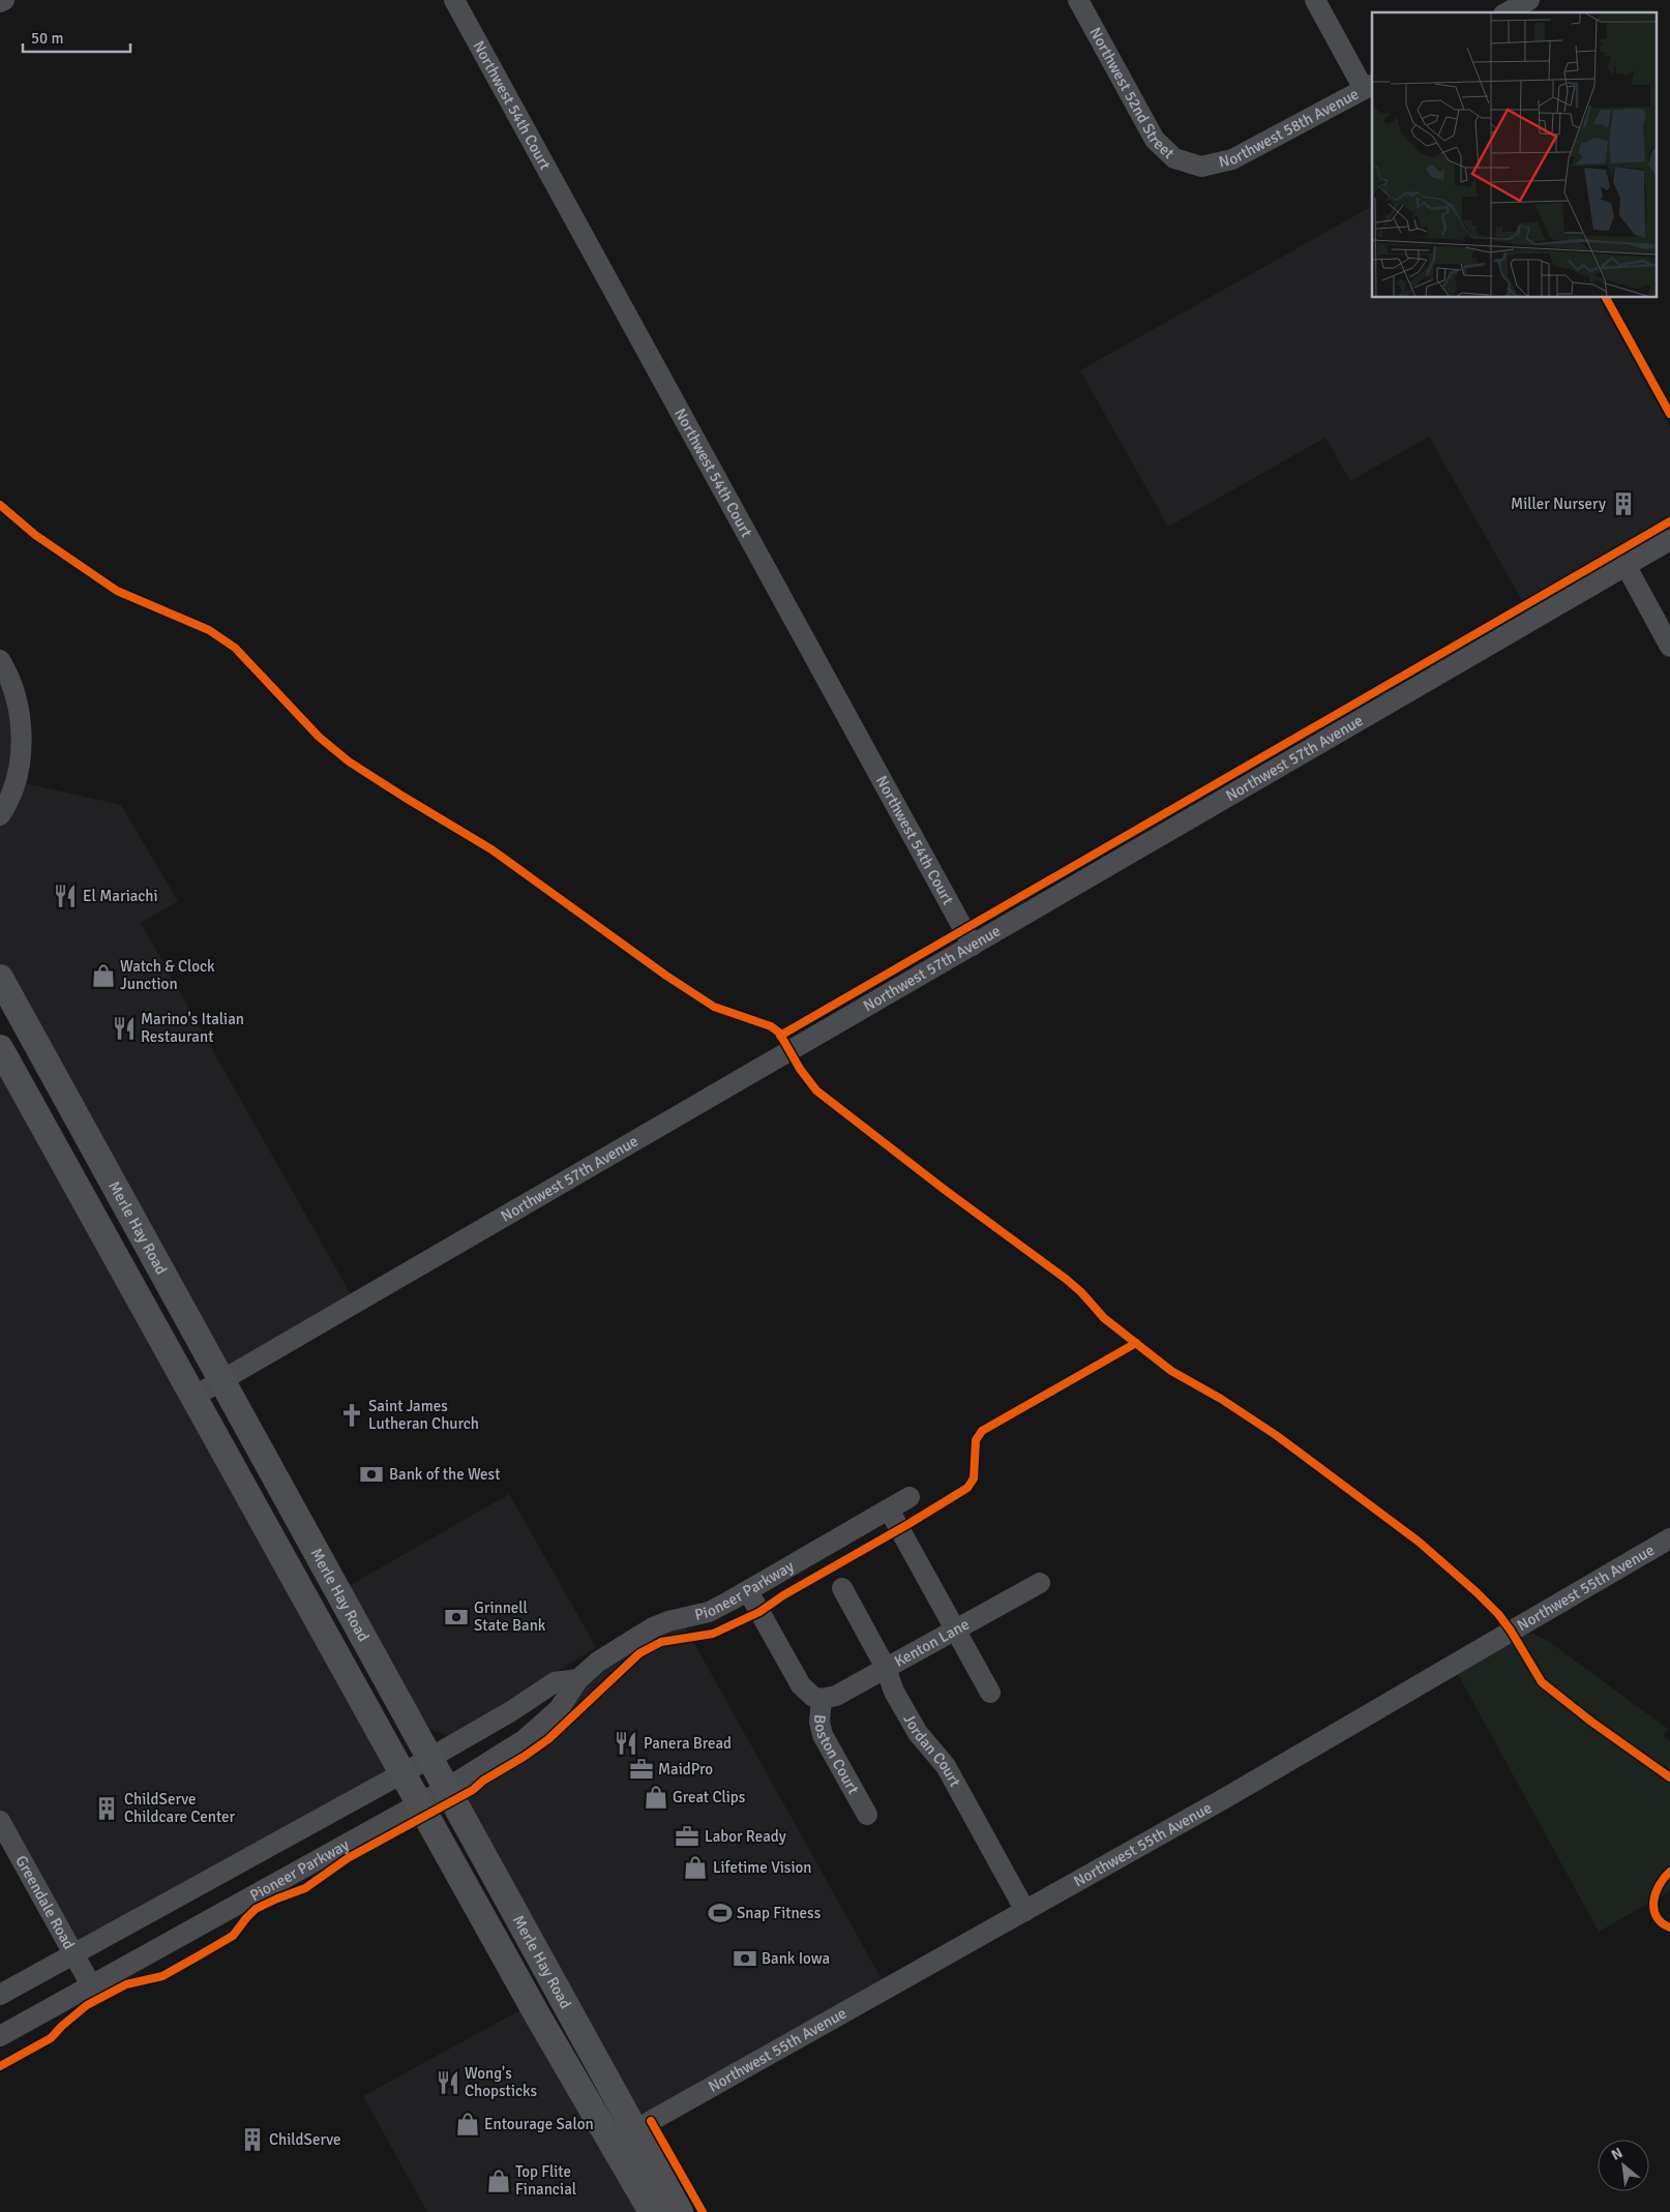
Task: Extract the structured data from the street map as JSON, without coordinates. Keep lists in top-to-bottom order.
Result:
{
  "streets": {
    "main road": ["Merle Hay Road"],
    "street": [
      "Northwest 52nd Street",
      "Northwest 54th Court",
      "Northwest 58th Avenue",
      "Northwest 57th Avenue",
      "Northwest 55th Avenue",
      "Pioneer Parkway",
      "Kenton Lane",
      "Jordan Court",
      "Boston Court",
      "Greendale Road"
    ]
  },
  "crossings": [
    ["Northwest 52nd Street", "Northwest 58th Avenue"],
    ["Northwest 54th Court", "Northwest 57th Avenue"],
    ["Northwest 57th Avenue", "Merle Hay Road"],
    ["Merle Hay Road", "Northwest 55th Avenue"],
    ["Merle Hay Road", "Pioneer Parkway"],
    ["Northwest 55th Avenue", "Jordan Court"],
    ["Pioneer Parkway", "Boston Court"],
    ["Pioneer Parkway", "Greendale Road"],
    ["Kenton Lane", "Jordan Court"],
    ["Kenton Lane", "Boston Court"]
  ],
  "places": {
    "building": ["Miller Nursery", "ChildServe Childcare Center", "ChildServe"],
    "restaurant": [
      "El Mariachi",
      "Marino's Italian Restaurant",
      "Panera Bread",
      "Wong's Chopsticks"
    ],
    "shop": [
      "Watch & Clock Junction",
      "Great Clips",
      "Lifetime Vision",
      "Entourage Salon",
      "Top Flite Financial"
    ],
    "church": ["Saint James Lutheran Church"],
    "bank": ["Bank of the West", "Grinnell State Bank", "Bank Iowa"],
    "office": ["MaidPro", "Labor Ready"],
    "sports": ["Snap Fitness"]
  },
  "scale_bar": "50 m",
  "north": "top left"
}
